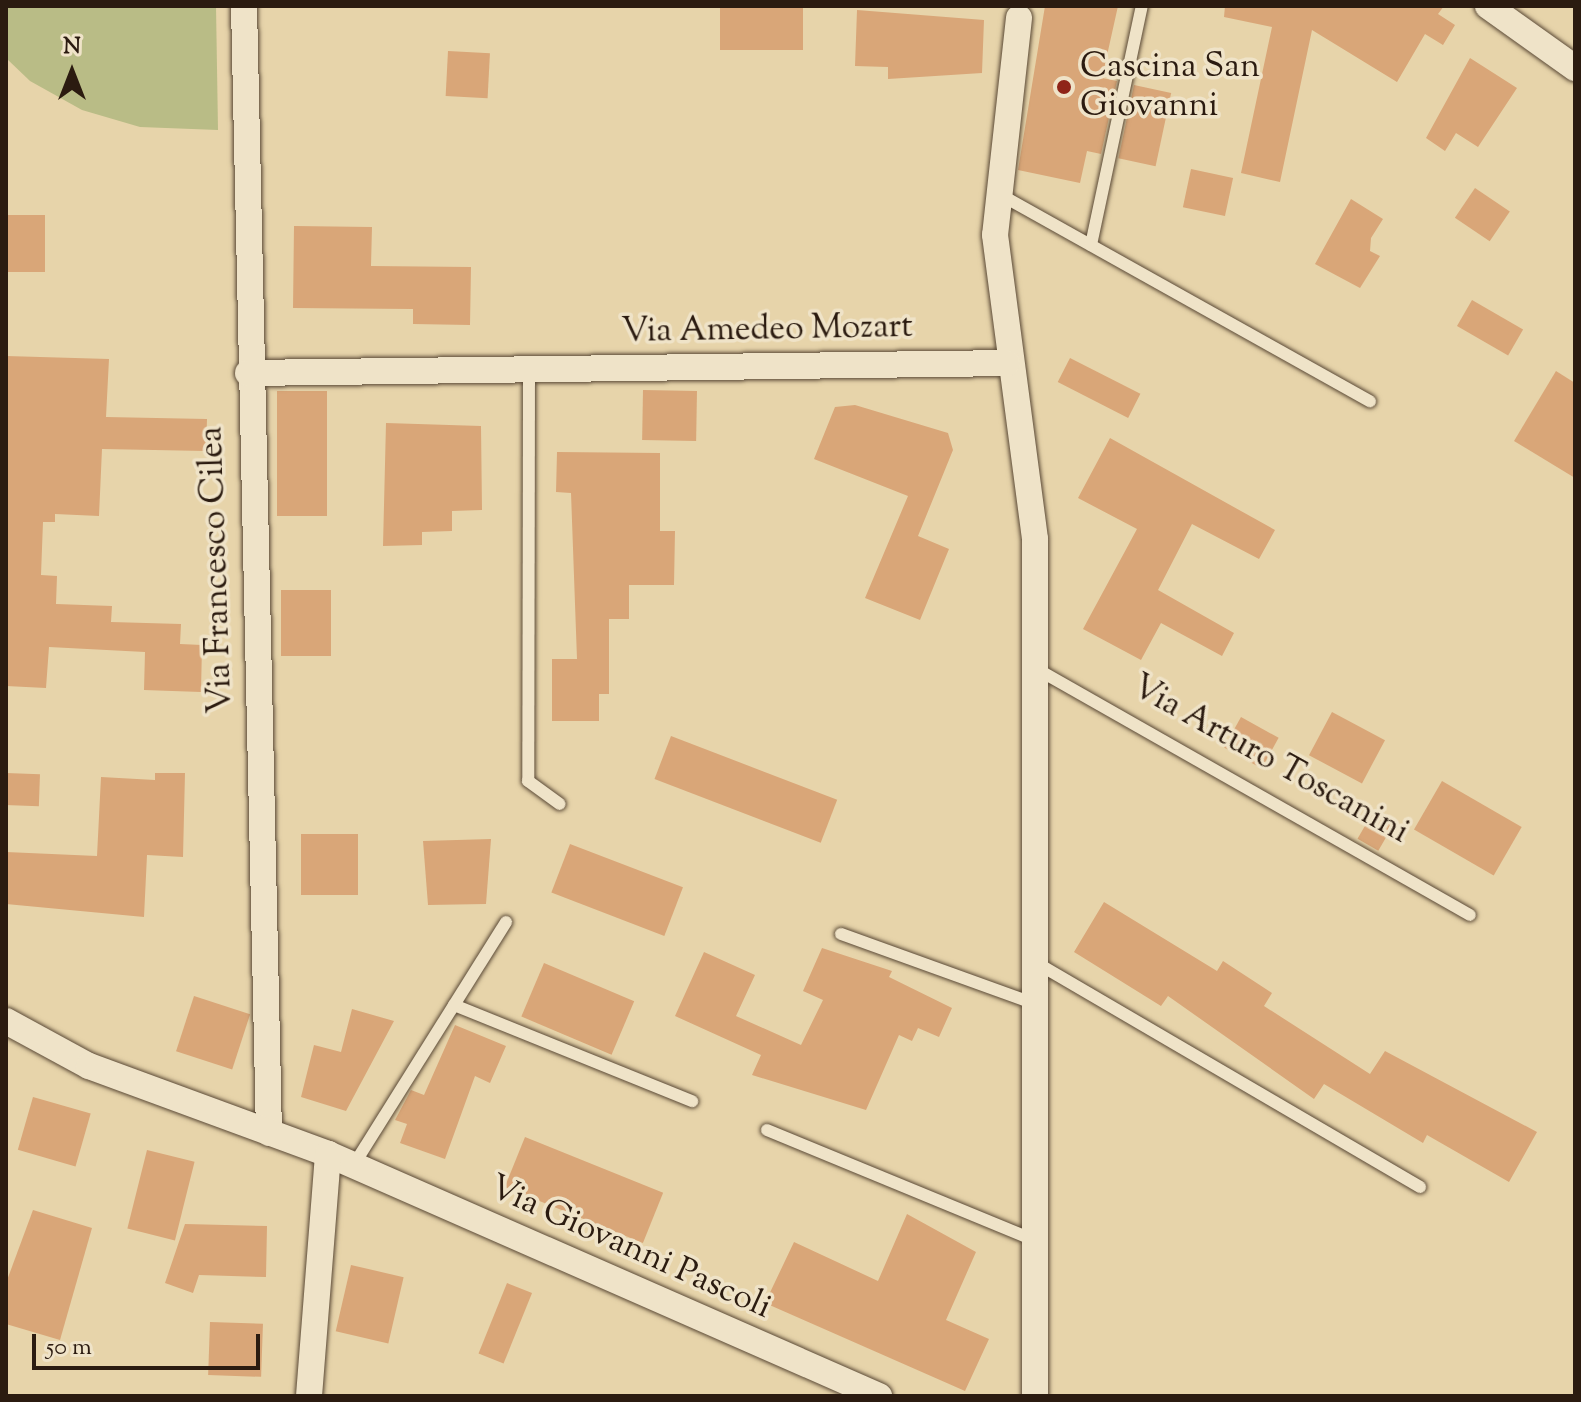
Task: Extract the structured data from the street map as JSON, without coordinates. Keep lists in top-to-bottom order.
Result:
{
  "streets": {
    "street": ["Via Amedeo Mozart", "Via Francesco Cilea", "Via Giovanni Pascoli"],
    "lane": ["Via Arturo Toscanini"]
  },
  "crossings": [
    ["Via Amedeo Mozart", "Via Francesco Cilea"],
    ["Via Francesco Cilea", "Via Giovanni Pascoli"]
  ],
  "places": ["Cascina San Giovanni"],
  "scale_bar": "50 m",
  "north": "top"
}
